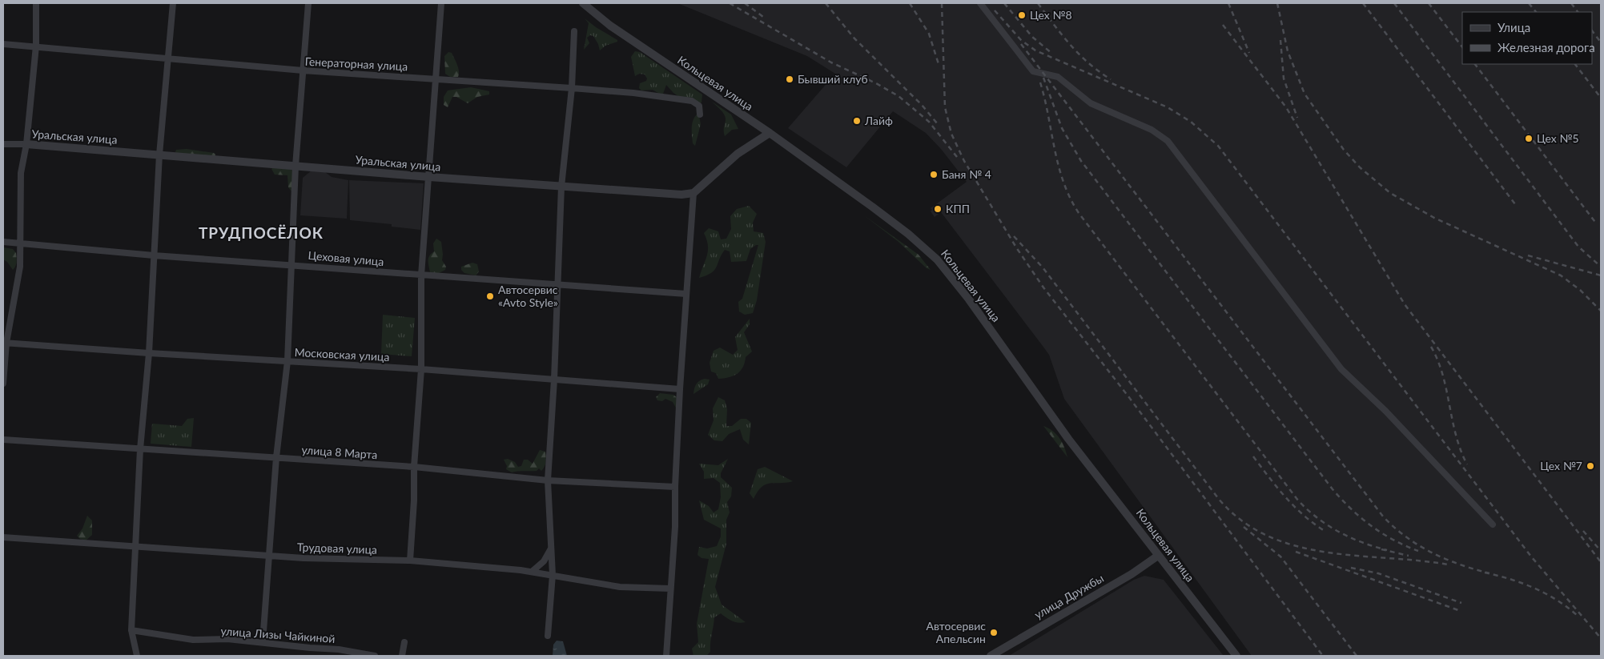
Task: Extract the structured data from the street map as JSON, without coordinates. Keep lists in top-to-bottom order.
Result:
{
  "streets": {
    "street": [
      "Генераторная улица",
      "Кольцевая улица",
      "Уральская улица",
      "Цеховая улица",
      "Московская улица",
      "улица 8 Марта",
      "Трудовая улица",
      "улица Дружбы",
      "улица Лизы Чайкиной"
    ]
  },
  "crossings": [
    ["Кольцевая улица", "улица Дружбы"]
  ],
  "districts": ["ТРУДПОСЁЛОК"],
  "places": [
    "Цех №8",
    "Бывший клуб",
    "Лайф",
    "Цех №5",
    "Баня № 4",
    "КПП",
    "Автосервис «Avto Style»",
    "Цех №7",
    "Автосервис Апельсин"
  ],
  "legend": ["Улица", "Железная дорога"]
}
